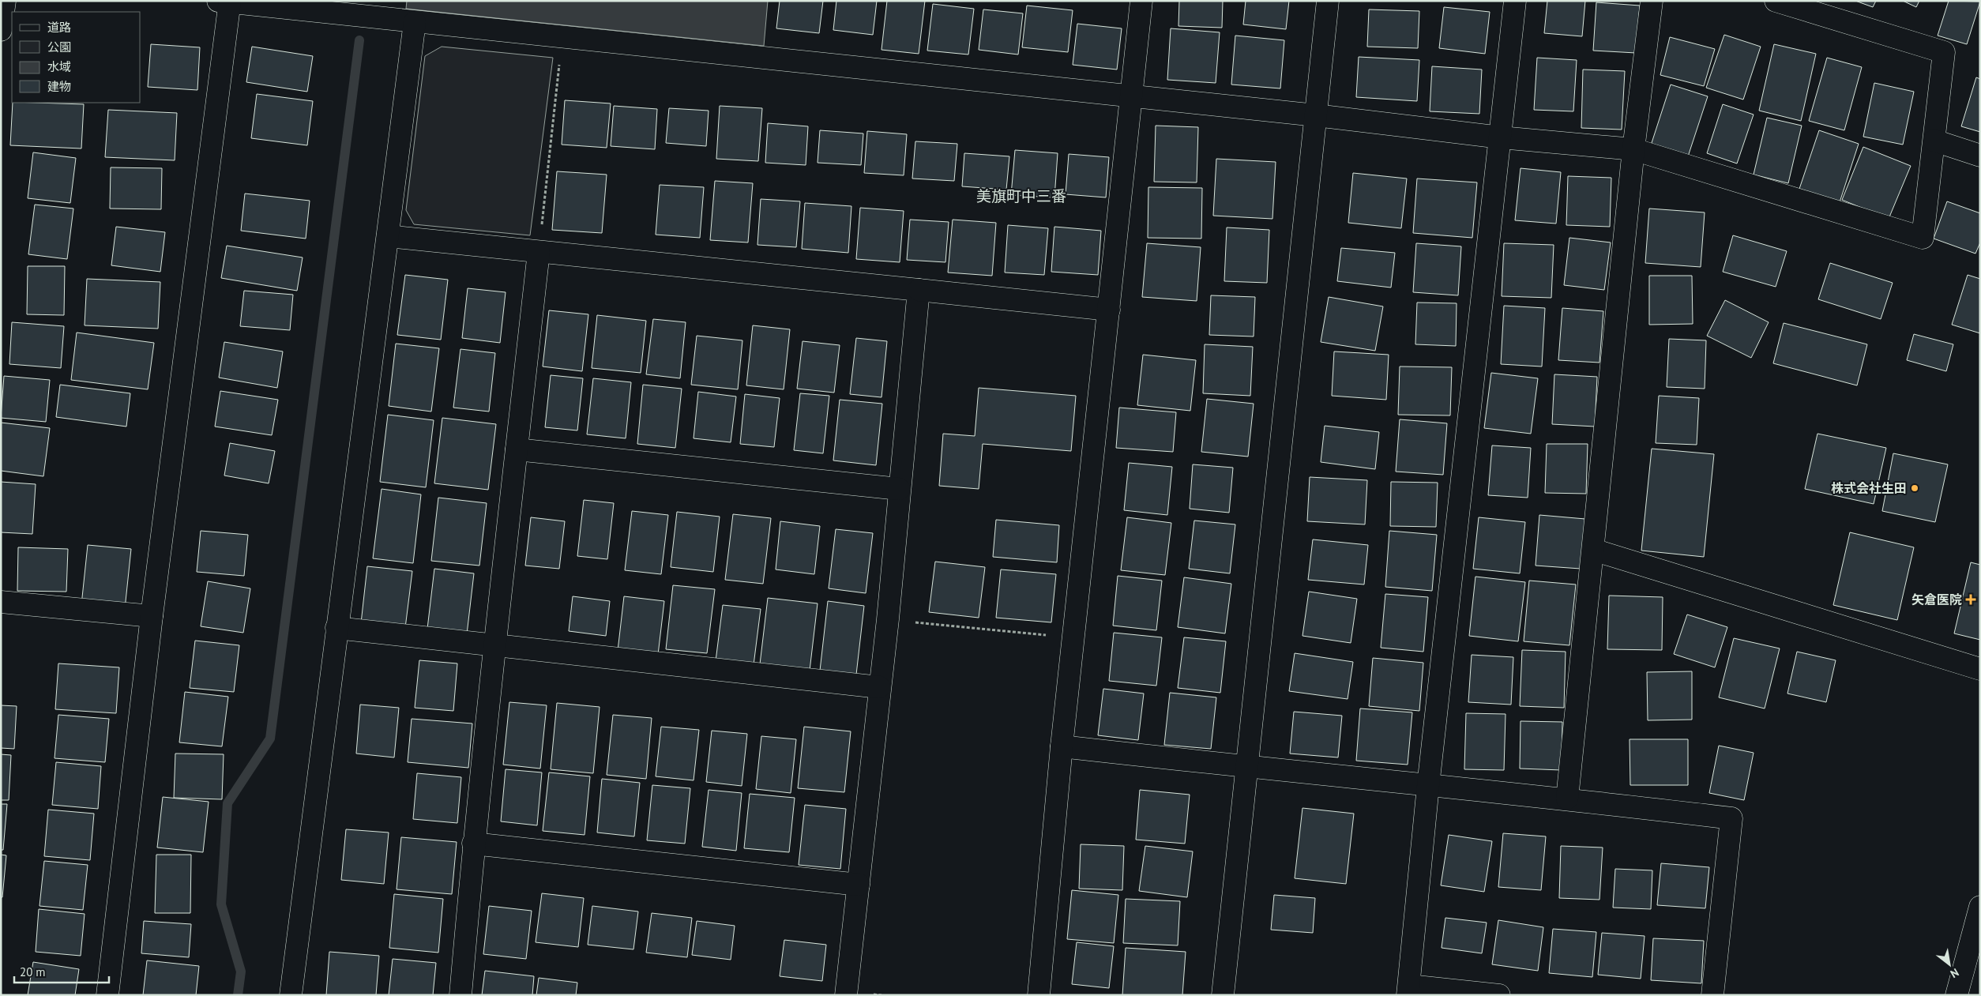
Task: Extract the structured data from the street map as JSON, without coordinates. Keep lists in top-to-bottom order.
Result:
{
  "districts": ["美旗町中三番"],
  "places": {
    "other": ["株式会社生田"],
    "health": ["矢倉医院"]
  },
  "legend": [
    "道路",
    "公園",
    "水域",
    "建物"
  ],
  "scale_bar": "20 m",
  "north": "bottom right"
}
